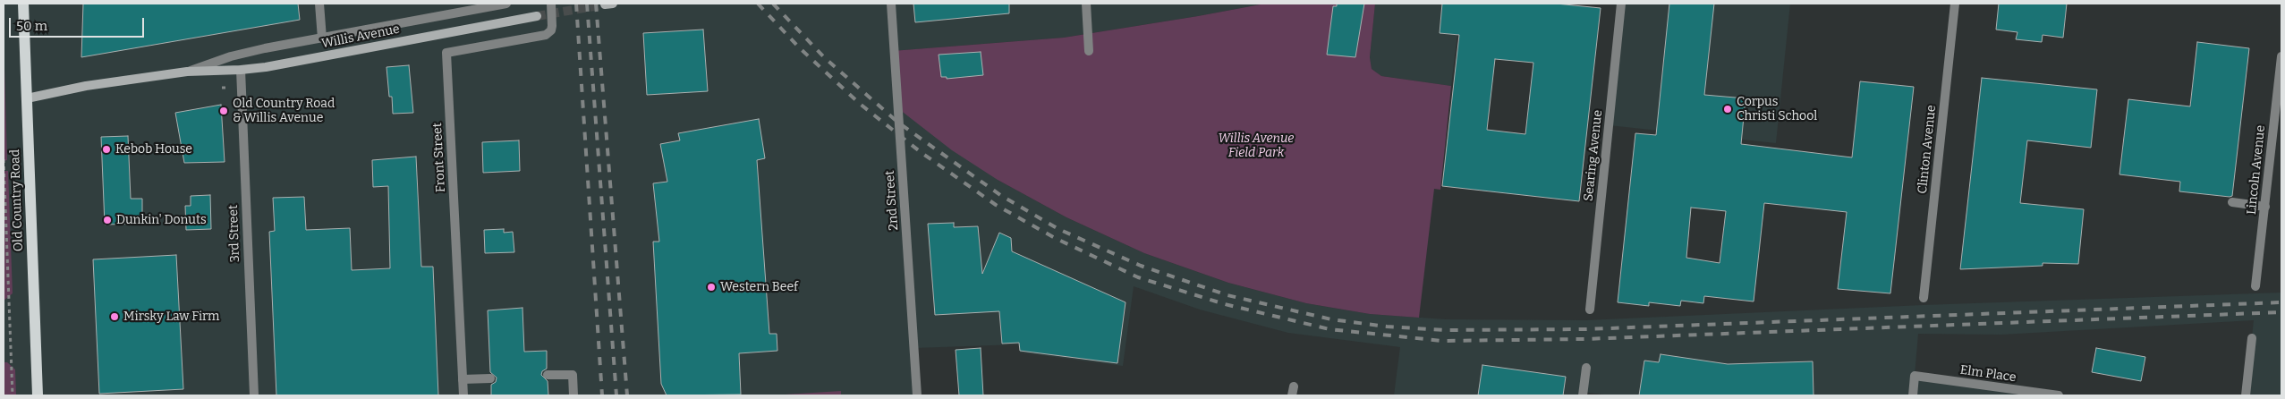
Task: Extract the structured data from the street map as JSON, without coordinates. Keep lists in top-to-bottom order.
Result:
{
  "streets": {
    "main road": ["Willis Avenue", "Old Country Road"],
    "street": [
      "Clinton Avenue",
      "Searing Avenue",
      "Front Street",
      "Lincoln Avenue",
      "2nd Street",
      "3rd Street",
      "Elm Place"
    ]
  },
  "crossings": [
    ["Willis Avenue", "Old Country Road"],
    ["Willis Avenue", "3rd Street"]
  ],
  "parks": ["Willis Avenue Field Park"],
  "places": [
    "Corpus Christi School",
    "Old Country Road & Willis Avenue",
    "Kebob House",
    "Dunkin' Donuts",
    "Western Beef",
    "Mirsky Law Firm"
  ],
  "scale_bar": "50 m"
}
